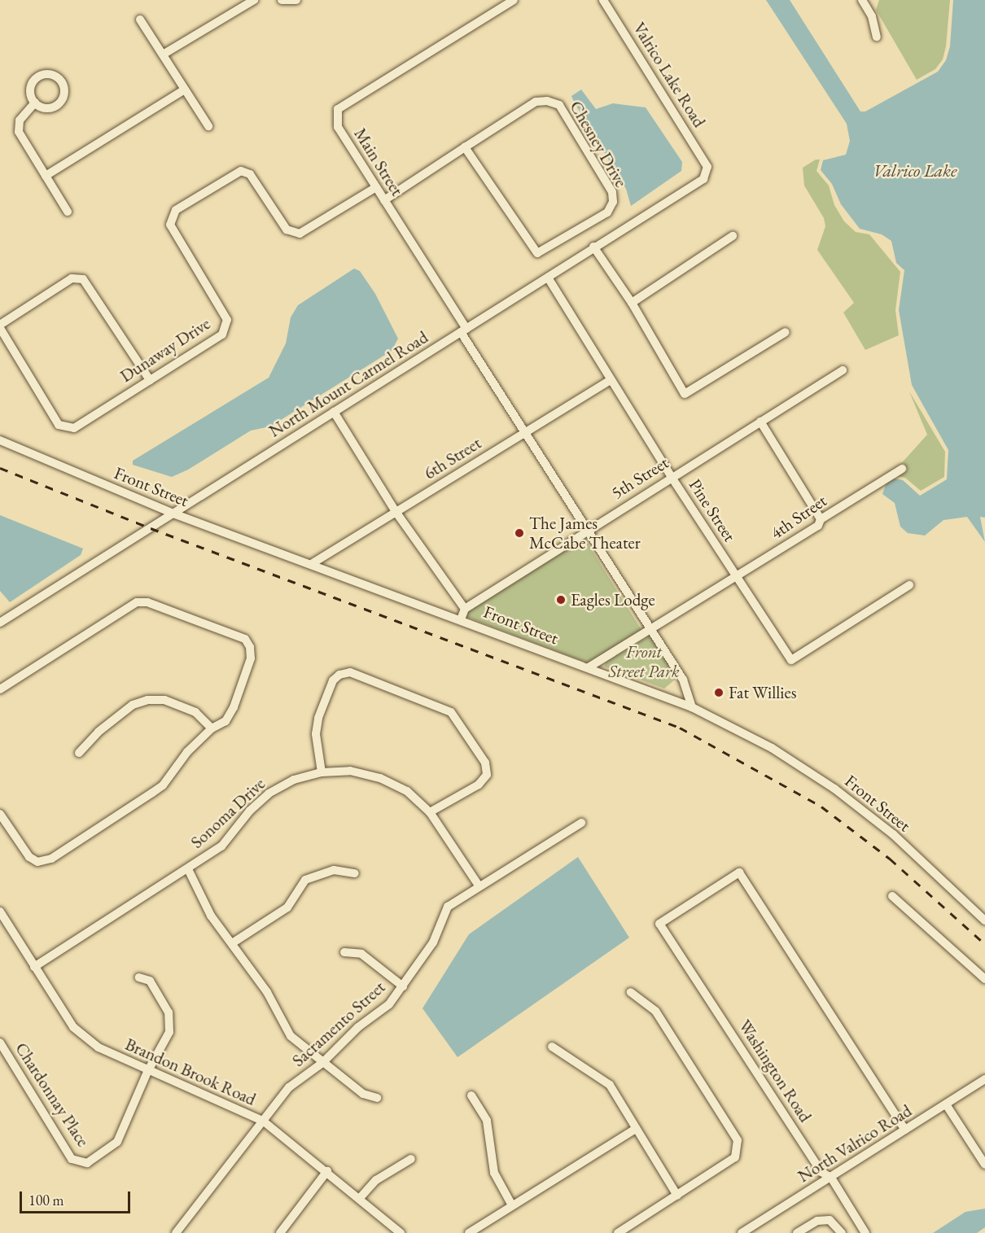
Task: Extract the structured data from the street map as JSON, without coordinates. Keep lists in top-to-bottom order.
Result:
{
  "streets": {
    "street": [
      "Valrico Lake Road",
      "Chesney Drive",
      "Main Street",
      "Dunaway Drive",
      "North Mount Carmel Road",
      "6th Street",
      "5th Street",
      "Front Street",
      "Pine Street",
      "4th Street",
      "Sonoma Drive",
      "Sacramento Street",
      "Washington Road",
      "Brandon Brook Road",
      "Chardonnay Place",
      "North Valrico Road"
    ]
  },
  "crossings": [
    ["Valrico Lake Road", "North Mount Carmel Road"],
    ["Chesney Drive", "Main Street"],
    ["Main Street", "Dunaway Drive"],
    ["Main Street", "North Mount Carmel Road"],
    ["Main Street", "6th Street"],
    ["Main Street", "5th Street"],
    ["Main Street", "Front Street"],
    ["Main Street", "4th Street"],
    ["North Mount Carmel Road", "Front Street"],
    ["North Mount Carmel Road", "Pine Street"],
    ["6th Street", "Front Street"],
    ["6th Street", "Pine Street"],
    ["5th Street", "Pine Street"],
    ["Front Street", "4th Street"],
    ["Pine Street", "4th Street"],
    ["Sonoma Drive", "Sacramento Street"],
    ["Sonoma Drive", "Brandon Brook Road"],
    ["Sacramento Street", "Brandon Brook Road"],
    ["Washington Road", "North Valrico Road"],
    ["Brandon Brook Road", "Chardonnay Place"]
  ],
  "water": ["Valrico Lake"],
  "parks": ["Front Street Park"],
  "places": ["The James McCabe Theater", "Eagles Lodge", "Fat Willies"],
  "scale_bar": "100 m"
}
